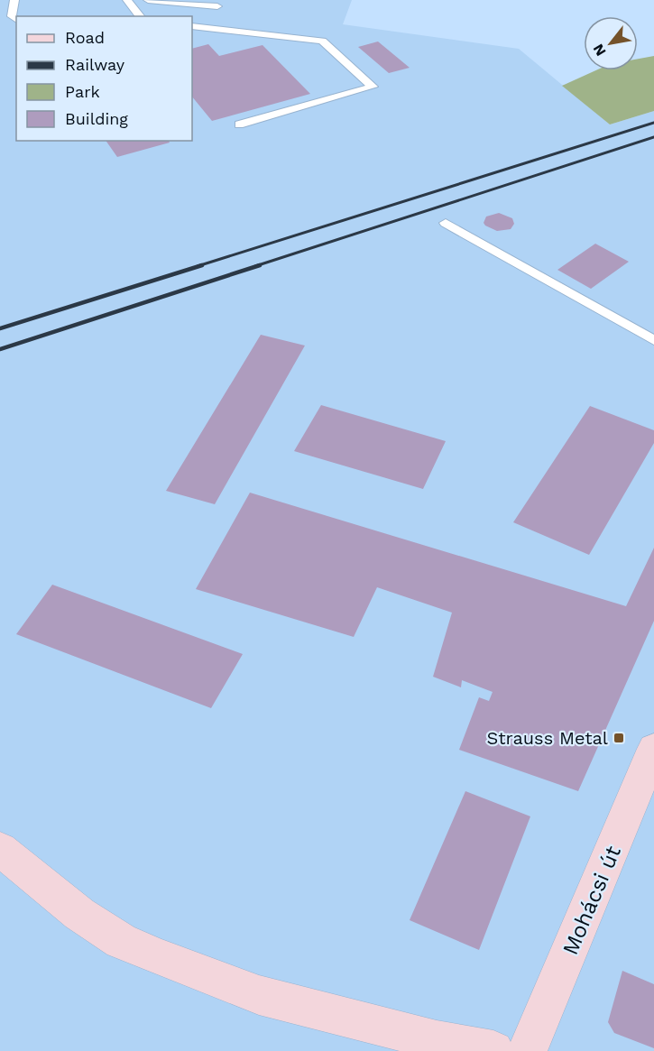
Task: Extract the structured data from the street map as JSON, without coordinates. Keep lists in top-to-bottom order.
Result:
{
  "streets": {
    "street": ["Mohácsi út"]
  },
  "places": {
    "transit": ["Strauss Metal"]
  },
  "legend": [
    "Road",
    "Railway",
    "Park",
    "Building"
  ],
  "north": "bottom left"
}
